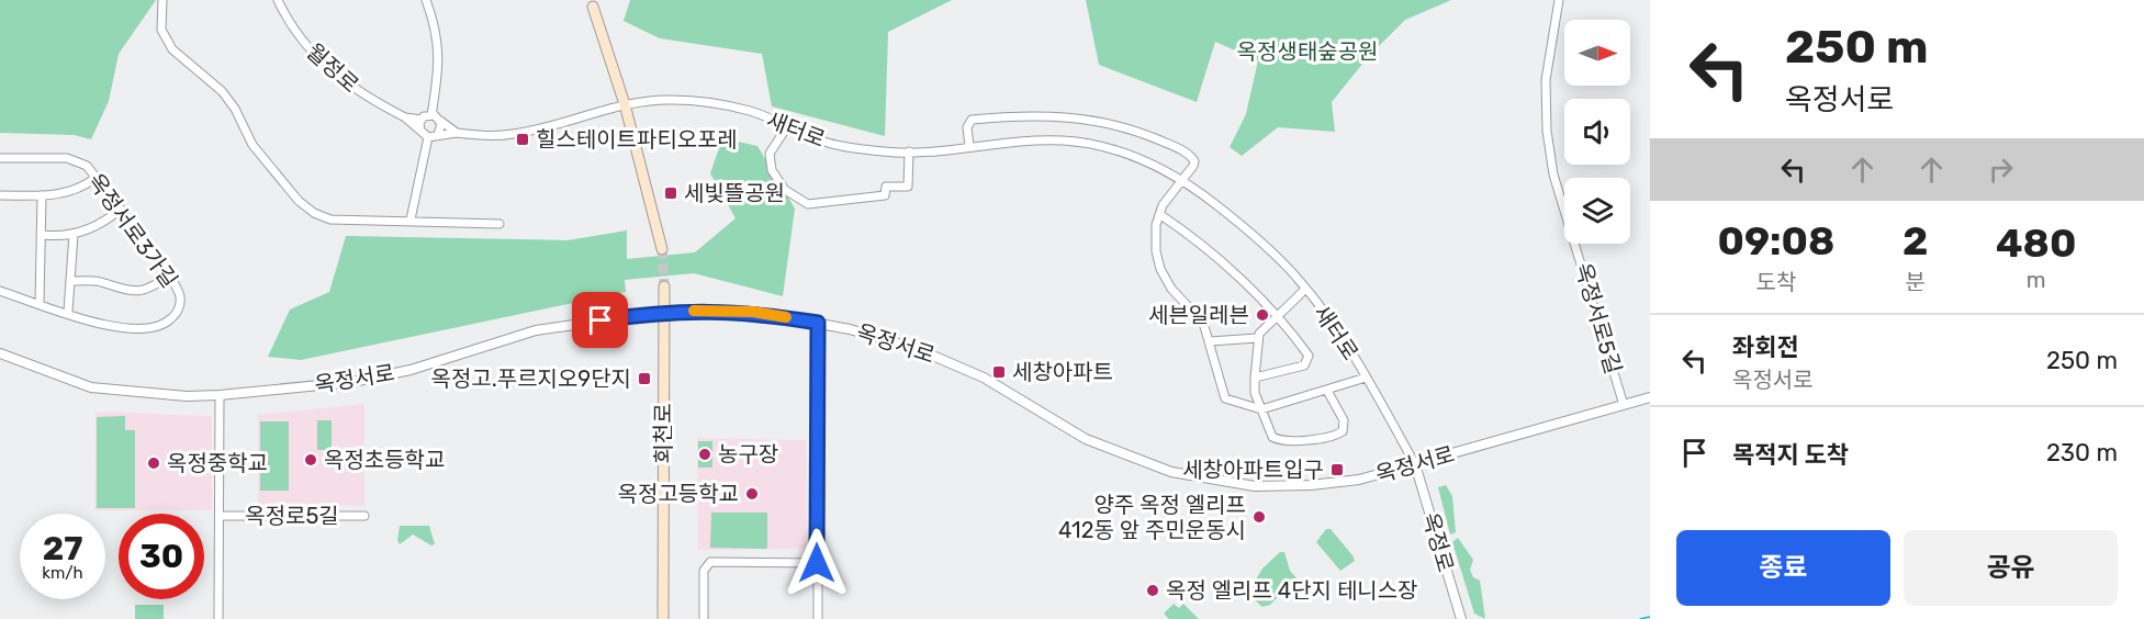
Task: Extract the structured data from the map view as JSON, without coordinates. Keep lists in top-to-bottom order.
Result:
{
  "streets": {
    "main road": ["회천로"],
    "street": [
      "월정로",
      "새터로",
      "옥정서로3가길",
      "옥정서로5길",
      "옥정서로",
      "옥정로5길",
      "옥정로"
    ]
  },
  "crossings": [
    ["새터로", "옥정서로"],
    ["새터로", "옥정로"],
    ["옥정서로5길", "옥정서로"],
    ["옥정서로", "회천로"],
    ["옥정서로", "옥정로5길"],
    ["옥정서로", "옥정로"]
  ],
  "parks": ["옥정생태숲공원"],
  "places": {
    "transit": [
      "힐스테이트파티오포레",
      "세빛뜰공원",
      "세창아파트",
      "옥정고.푸르지오9단지",
      "세창아파트입구"
    ],
    "other": [
      "세븐일레븐",
      "농구장",
      "옥정초등학교",
      "옥정중학교",
      "옥정고등학교",
      "양주 옥정 엘리프 412동 앞 주민운동시",
      "옥정 엘리프 4단지 테니스장"
    ]
  },
  "north": "right",
  "page": {
    "turn": ["250 m", "옥정서로"],
    "eta": [
      "09:08",
      "도착",
      "2",
      "분",
      "480",
      "m"
    ],
    "list": [
      {
        "name": "좌회전",
        "note": "옥정서로",
        "value": "250 m"
      },
      {
        "name": "목적지 도착",
        "value": "230 m"
      }
    ],
    "speed": "27 km/h",
    "limit": "30",
    "buttons": ["종료", "공유"]
  }
}
